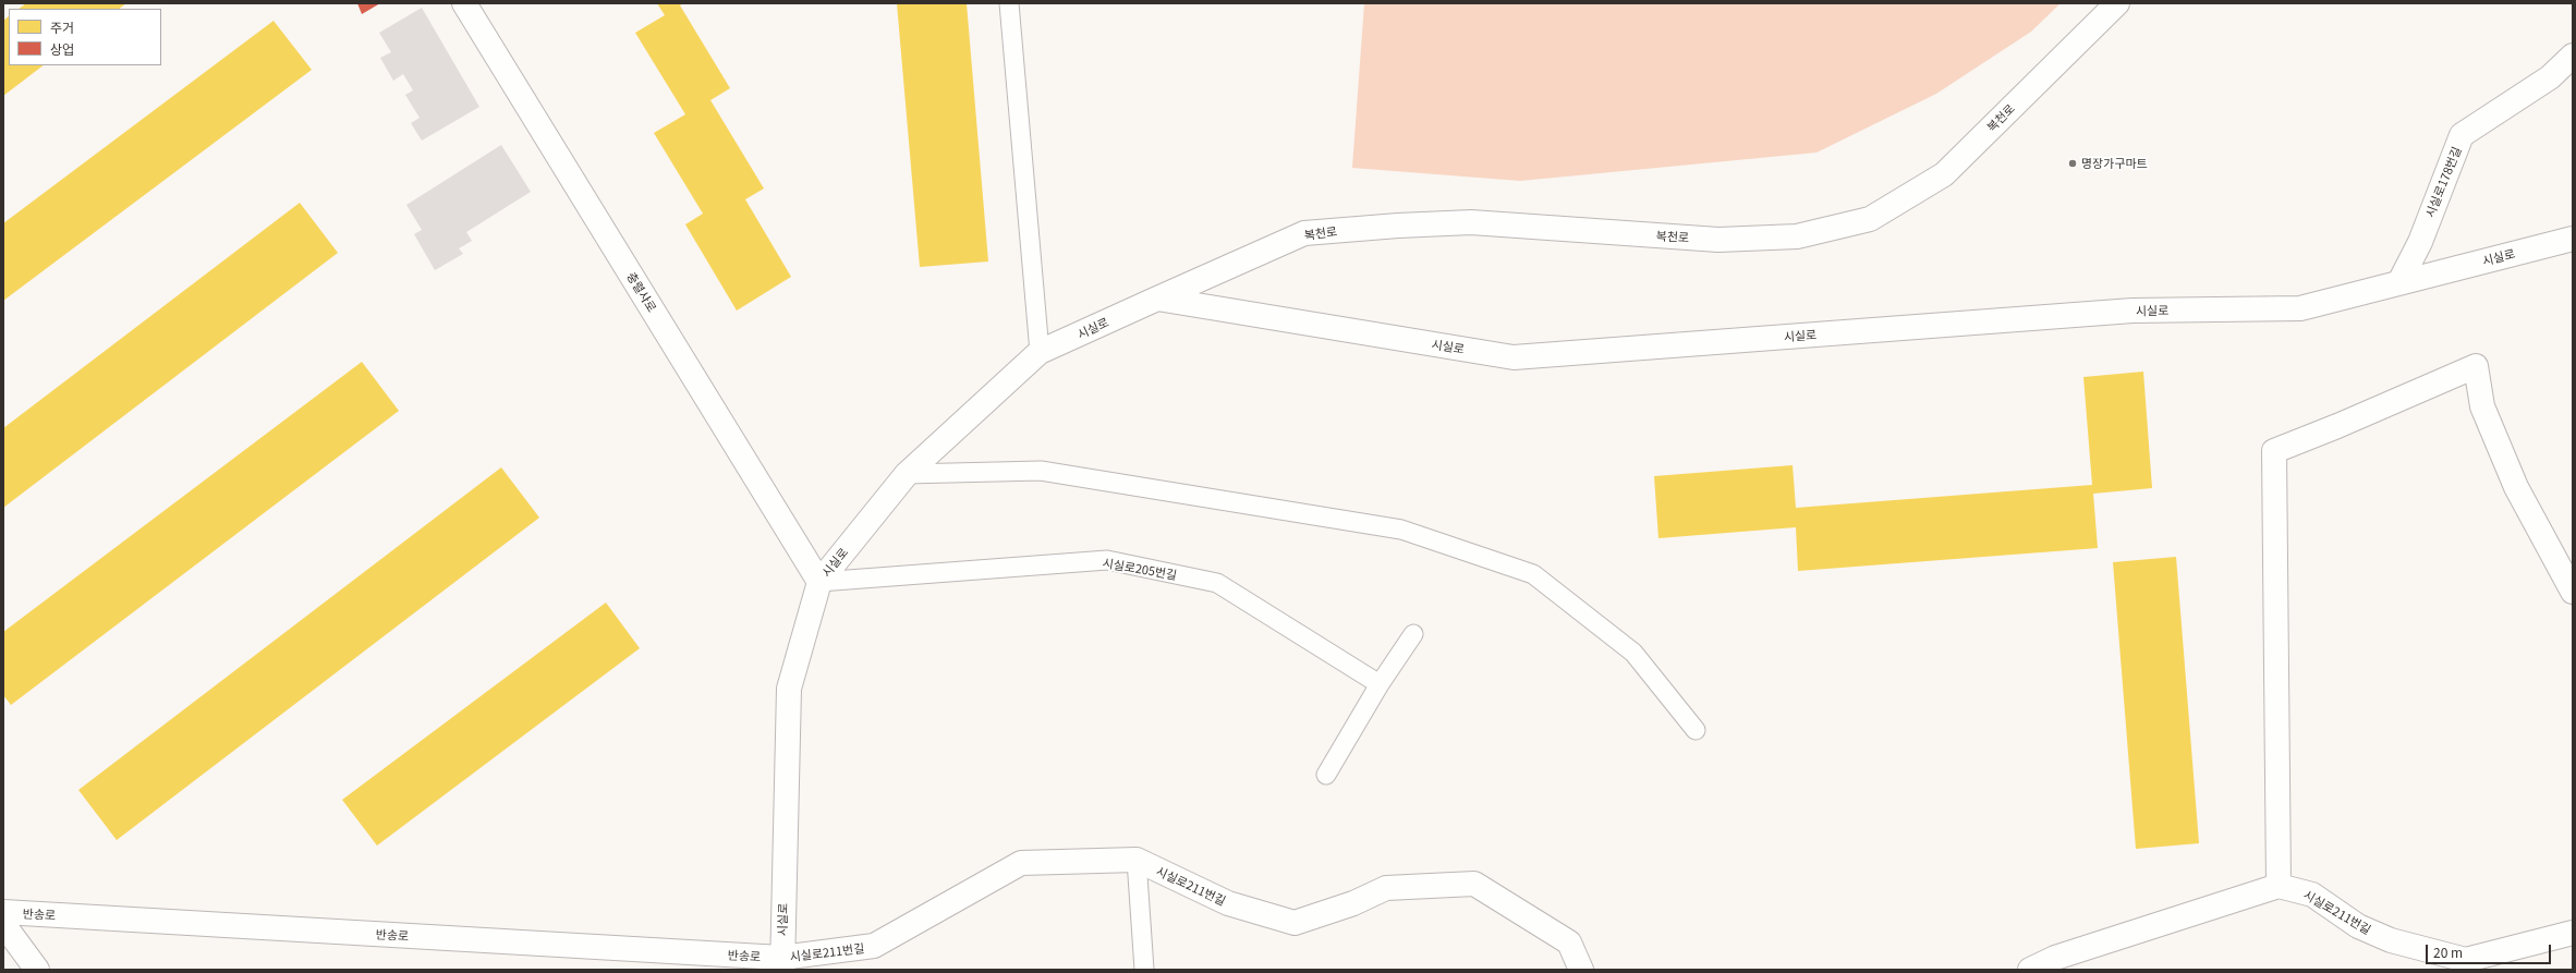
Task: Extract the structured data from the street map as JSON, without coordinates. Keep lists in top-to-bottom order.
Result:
{
  "streets": {
    "street": [
      "복천로",
      "시실로178번길",
      "시실로",
      "충렬사로",
      "시실로211번길",
      "반송로"
    ],
    "lane": ["시실로205번길"]
  },
  "crossings": [
    ["복천로", "시실로"],
    ["시실로178번길", "시실로"],
    ["시실로", "충렬사로"],
    ["시실로", "시실로205번길"],
    ["시실로", "시실로211번길"],
    ["시실로", "반송로"],
    ["충렬사로", "시실로205번길"],
    ["시실로211번길", "반송로"]
  ],
  "places": ["명장가구마트"],
  "legend": ["주거", "상업"],
  "scale_bar": "20 m"
}
